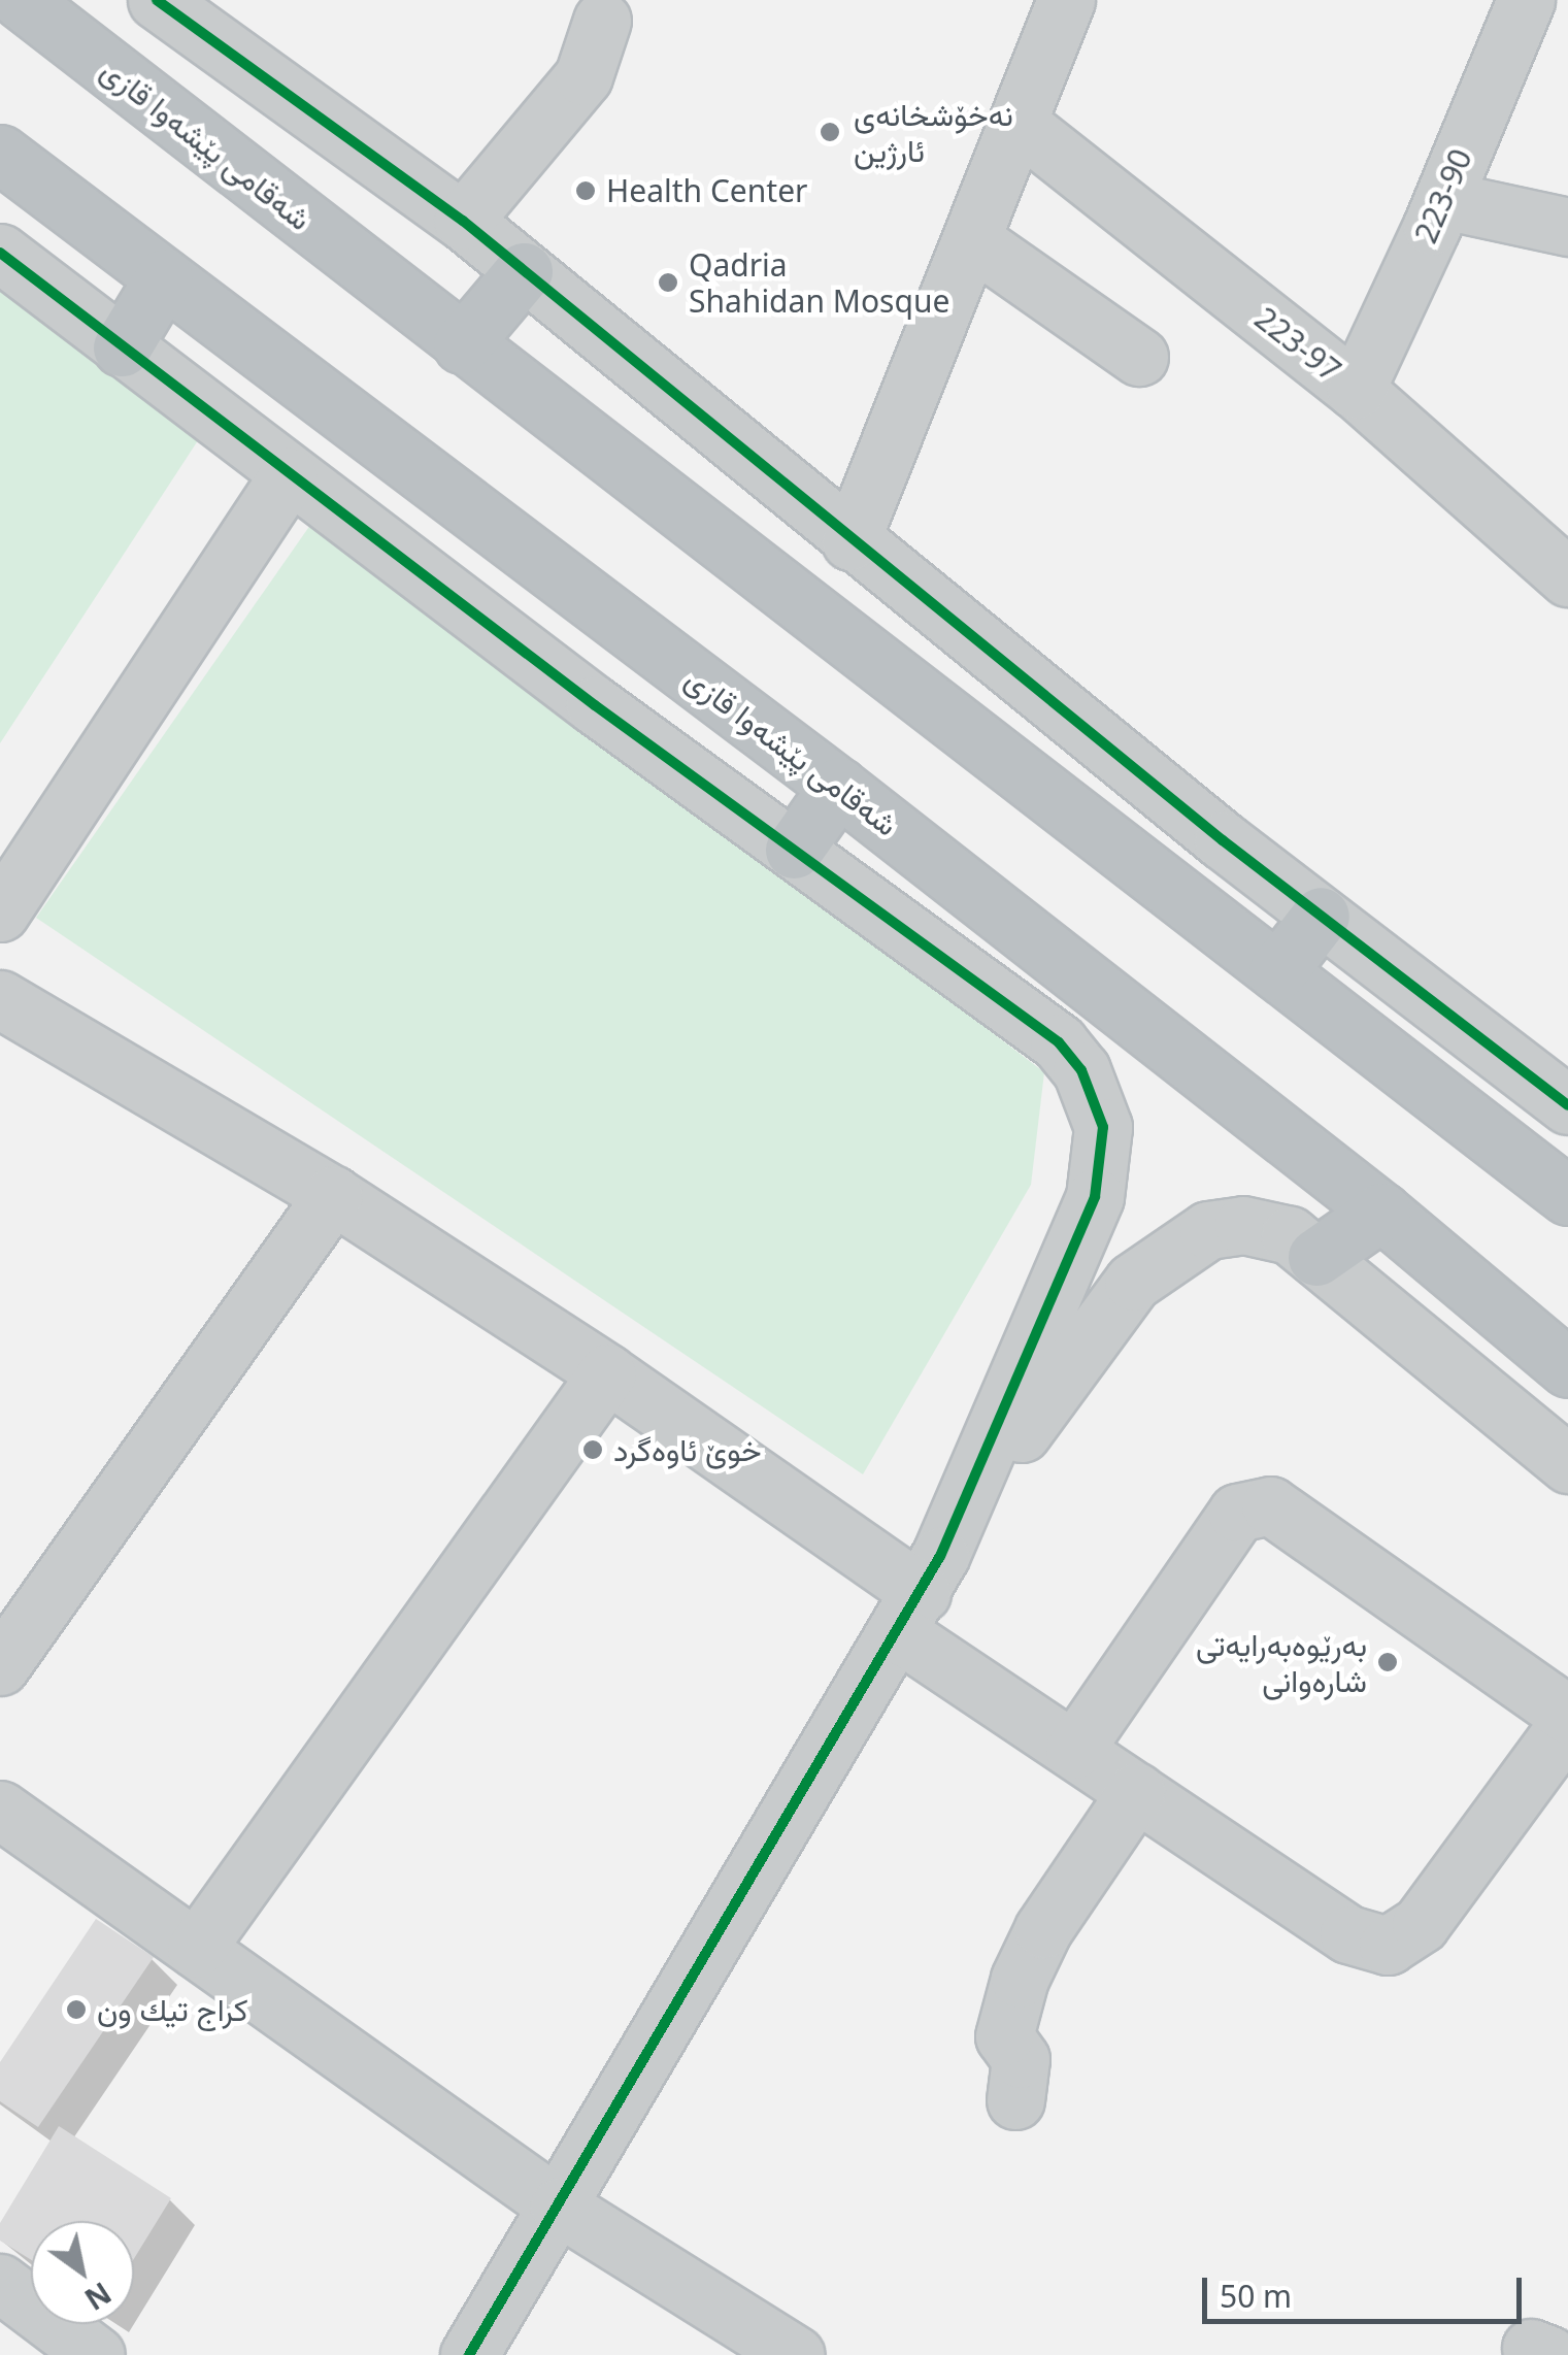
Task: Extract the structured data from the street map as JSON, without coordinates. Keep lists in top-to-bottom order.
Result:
{
  "streets": {
    "highway": ["شەقامی پێشەوا قازی"],
    "street": ["223-90", "223-97"]
  },
  "crossings": [
    ["223-90", "223-97"]
  ],
  "places": [
    "نەخۆشخانەی ئارژین",
    "Health Center",
    "Qadria Shahidan Mosque",
    "خوێ ئاوەگرد",
    "بەرێوەبەرایەتی شارەوانی",
    "كراج تيك ون"
  ],
  "scale_bar": "50 m",
  "north": "bottom right"
}
